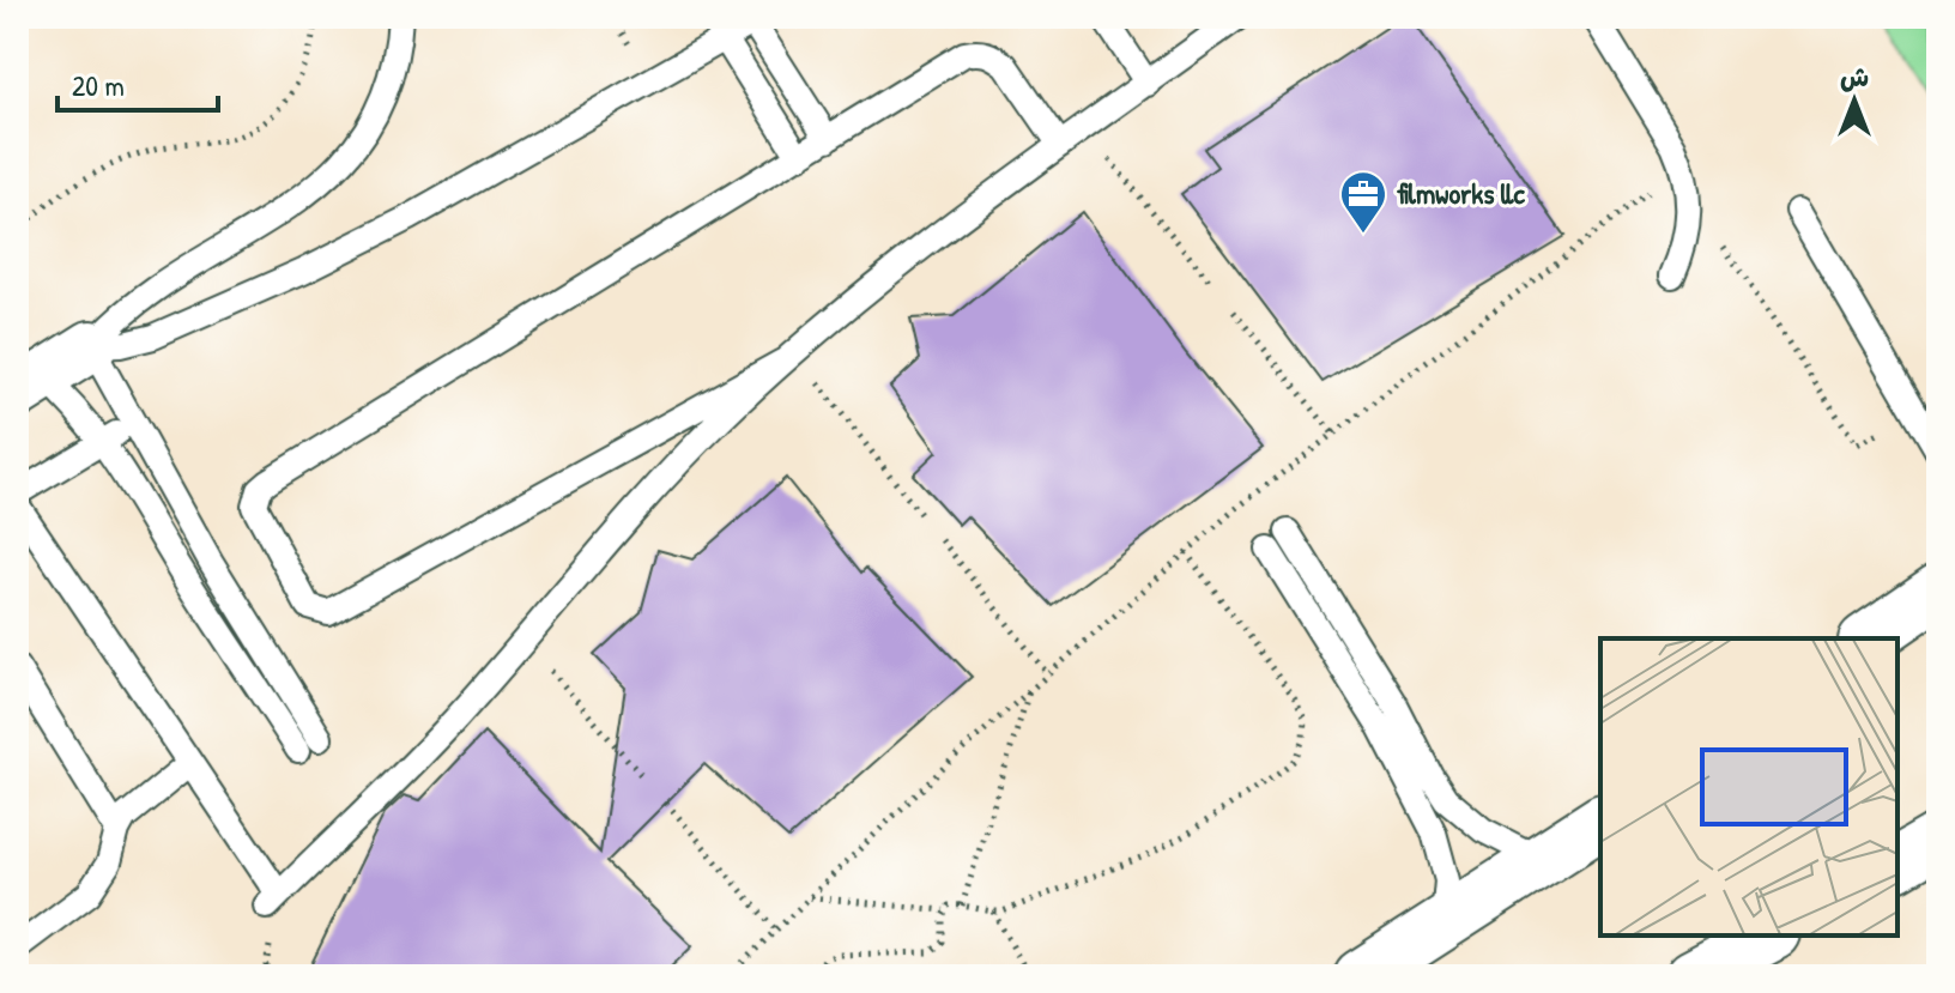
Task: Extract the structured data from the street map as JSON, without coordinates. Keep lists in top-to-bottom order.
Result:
{
  "places": {
    "office": ["filmworks llc"]
  },
  "scale_bar": "20 m",
  "north": "top"
}
